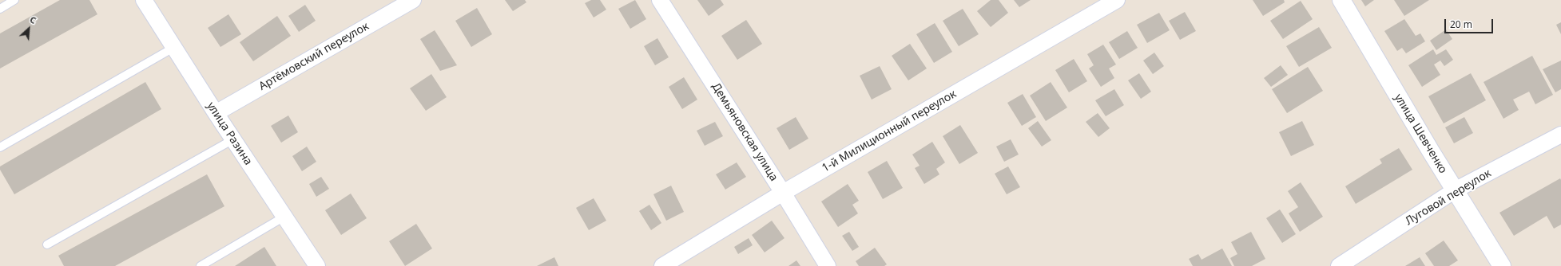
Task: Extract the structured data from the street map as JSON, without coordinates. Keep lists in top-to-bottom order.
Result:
{
  "streets": {
    "street": [
      "Артёмовский переулок",
      "1-й Милиционный переулок",
      "Демьяновская улица",
      "улица Разина",
      "улица Шевченко",
      "Луговой переулок"
    ]
  },
  "crossings": [
    ["Артёмовский переулок", "улица Разина"],
    ["1-й Милиционный переулок", "Демьяновская улица"],
    ["улица Шевченко", "Луговой переулок"]
  ],
  "scale_bar": "20 m",
  "north": "top right"
}
